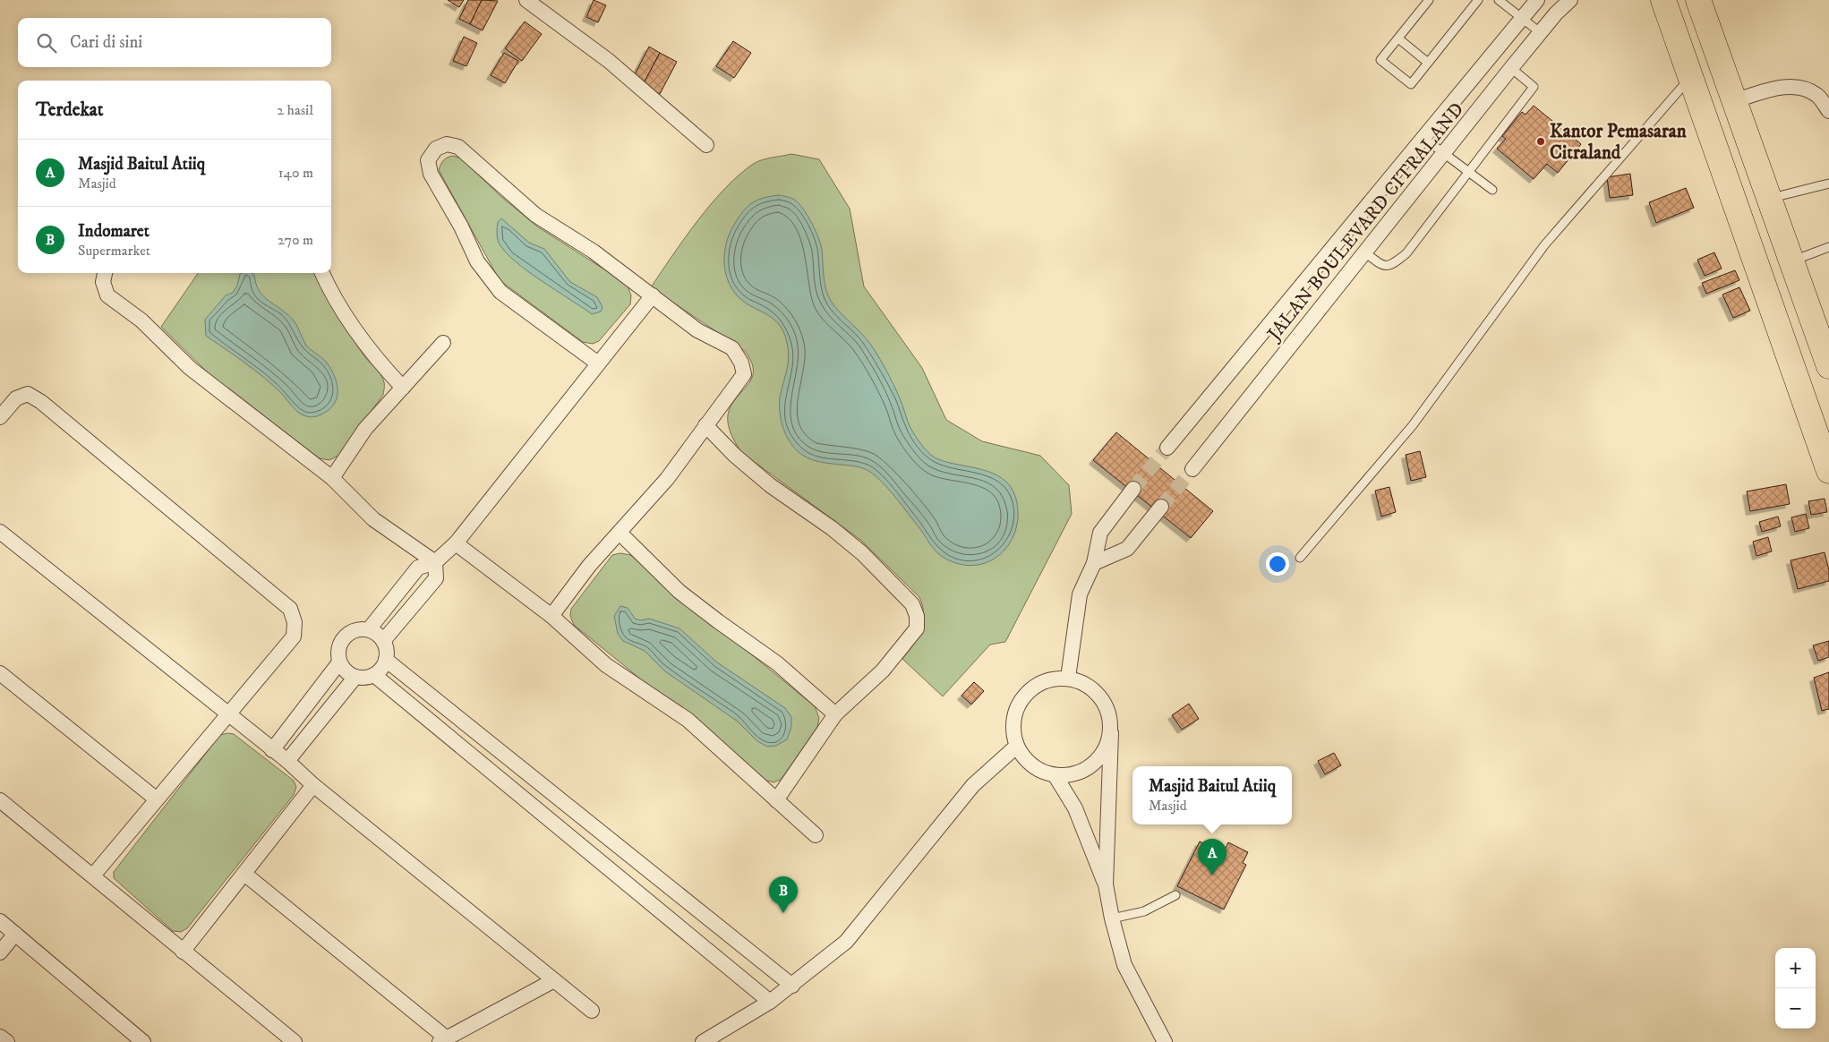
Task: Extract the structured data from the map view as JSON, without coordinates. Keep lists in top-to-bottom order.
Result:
{
  "streets": {
    "street": ["JALAN BOULEVARD CITRALAND"]
  },
  "places": ["Kantor Pemasaran Citraland"],
  "page": {
    "search": "Cari di sini",
    "heading": ["Terdekat", "2 hasil"],
    "list": [
      {
        "mark": "A",
        "name": "Masjid Baitul Atiiq",
        "note": "Masjid",
        "value": "140 m"
      },
      {
        "mark": "B",
        "name": "Indomaret",
        "note": "Supermarket",
        "value": "270 m"
      }
    ],
    "popup": ["Masjid Baitul Atiiq", "Masjid"],
    "pins": ["A", "B"],
    "map_buttons": ["+", "−"]
  }
}
